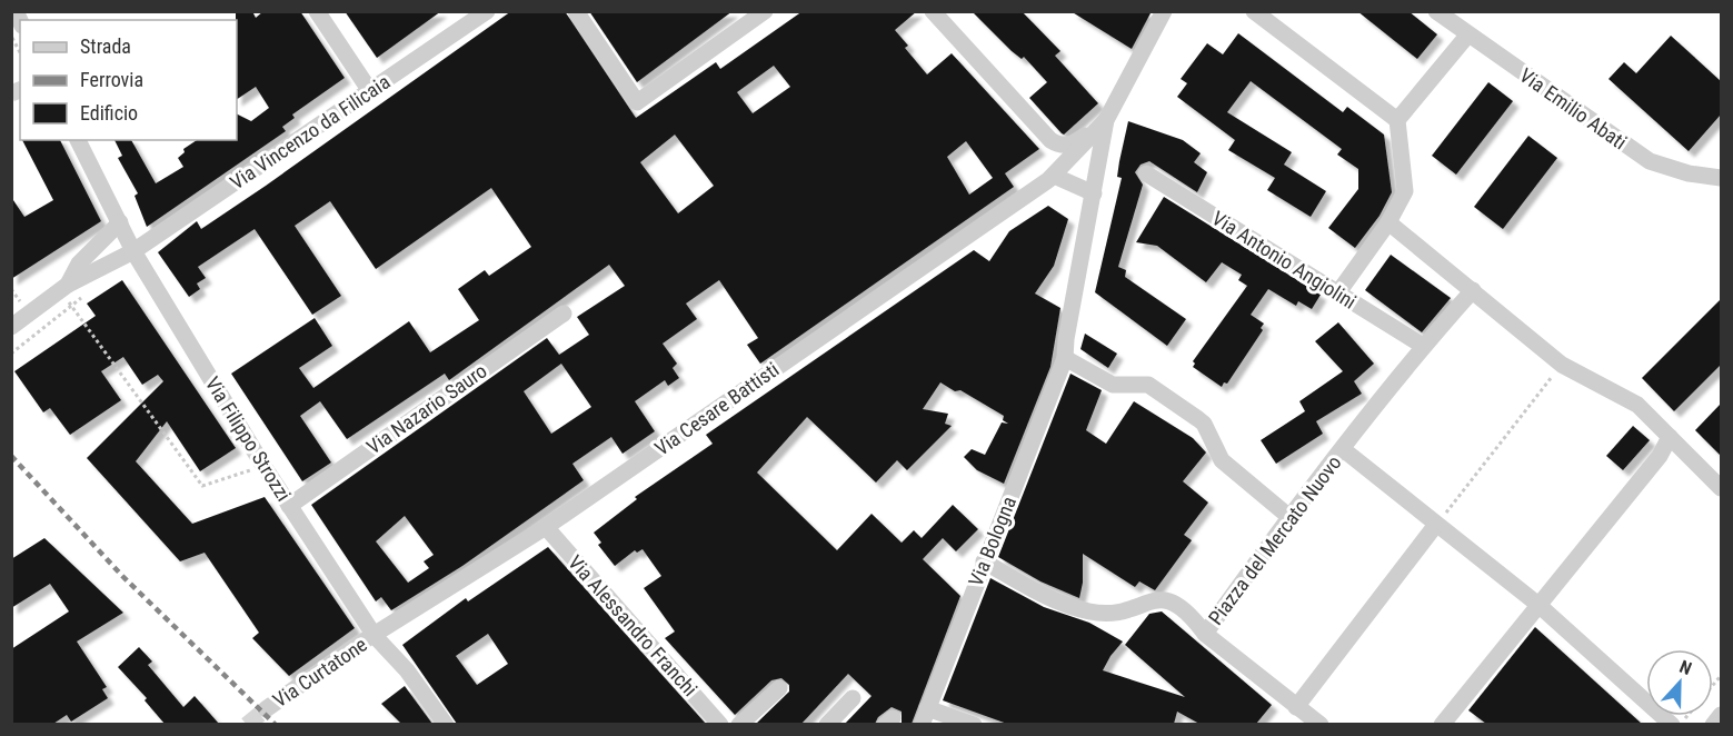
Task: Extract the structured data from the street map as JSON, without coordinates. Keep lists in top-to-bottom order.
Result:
{
  "streets": {
    "street": [
      "Via Emilio Abati",
      "Via Vincenzo da Filicaia",
      "Via Antonio Angiolini",
      "Via Nazario Sauro",
      "Via Cesare Battisti",
      "Via Filippo Strozzi",
      "Piazza del Mercato Nuovo",
      "Via Bologna",
      "Via Alessandro Franchi",
      "Via Curtatone"
    ]
  },
  "crossings": [
    ["Via Vincenzo da Filicaia", "Via Filippo Strozzi"],
    ["Via Antonio Angiolini", "Piazza del Mercato Nuovo"],
    ["Via Nazario Sauro", "Via Filippo Strozzi"],
    ["Via Cesare Battisti", "Via Filippo Strozzi"],
    ["Via Cesare Battisti", "Via Bologna"],
    ["Via Cesare Battisti", "Via Alessandro Franchi"],
    ["Via Cesare Battisti", "Via Curtatone"],
    ["Via Filippo Strozzi", "Via Curtatone"]
  ],
  "legend": ["Strada", "Ferrovia", "Edificio"],
  "north": "top"
}
